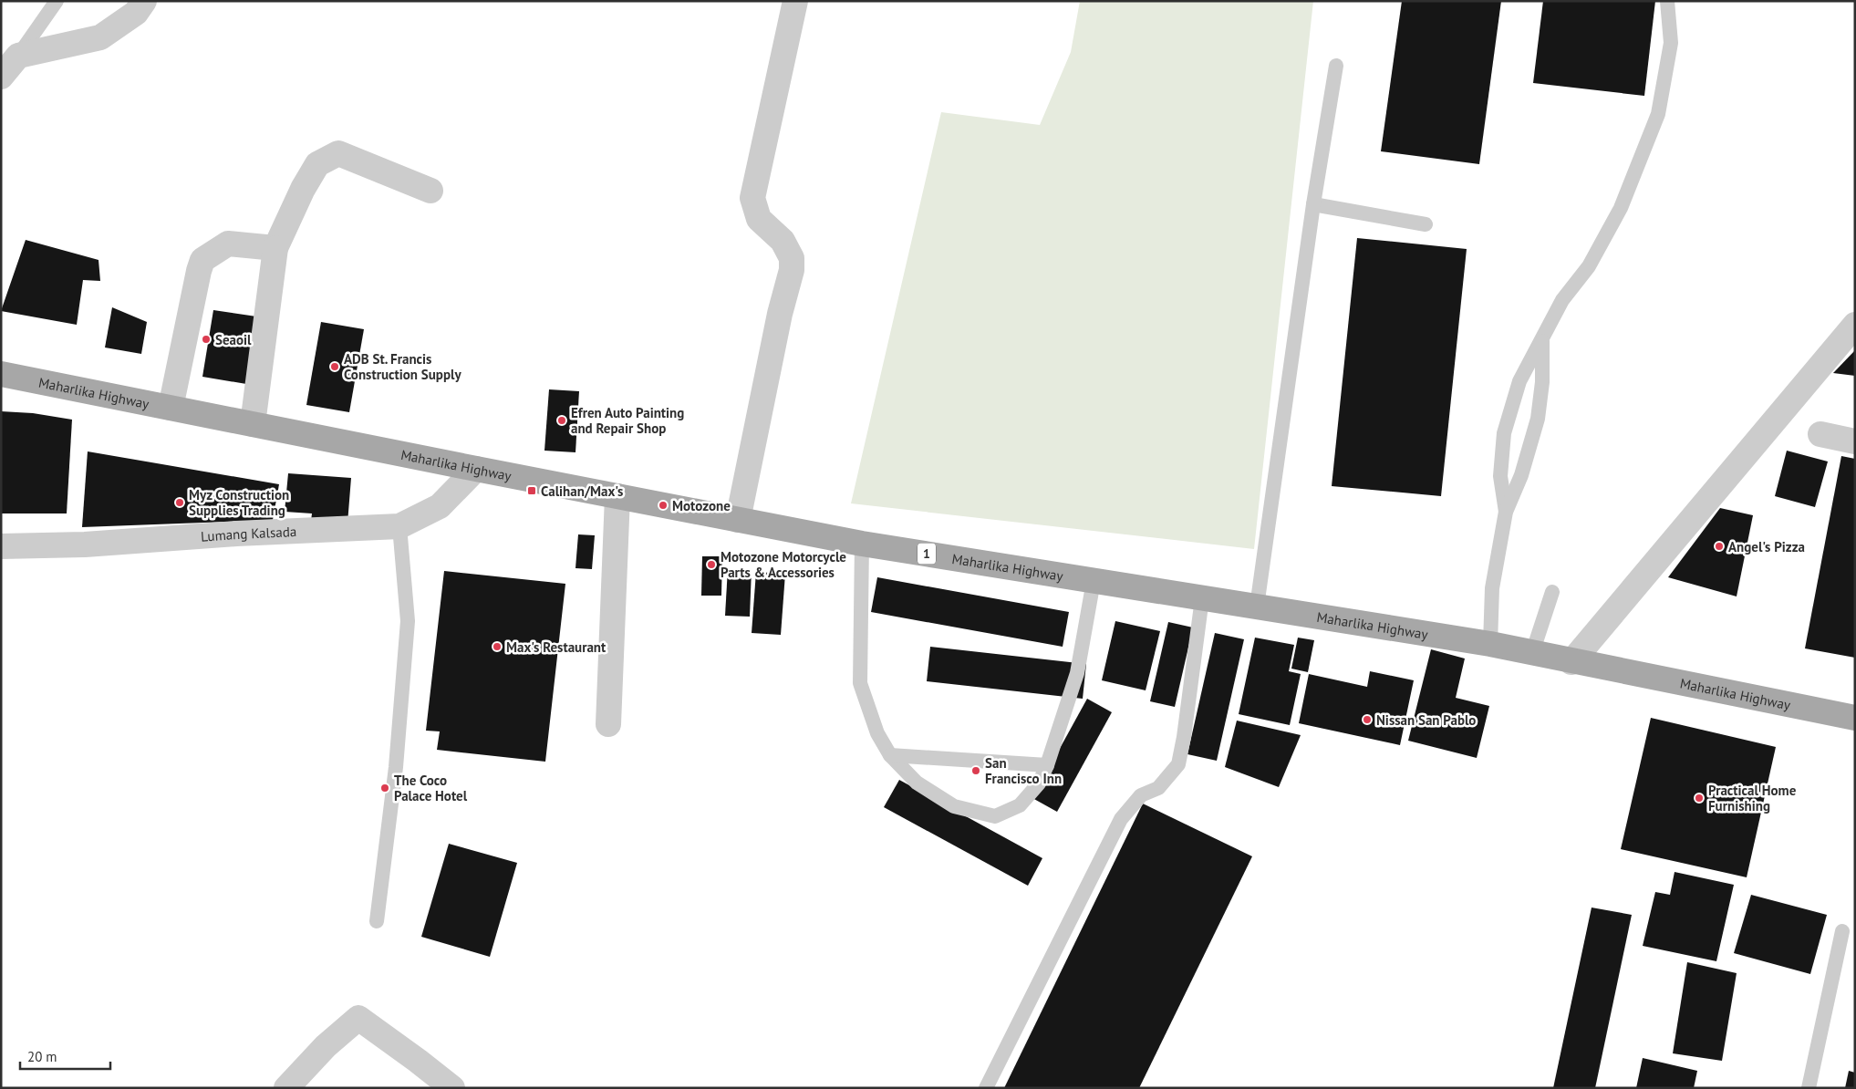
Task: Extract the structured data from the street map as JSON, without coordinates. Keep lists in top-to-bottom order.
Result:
{
  "streets": {
    "main road": ["Maharlika Highway", "1"],
    "street": ["Lumang Kalsada"]
  },
  "crossings": [
    ["Maharlika Highway", "Lumang Kalsada"]
  ],
  "places": {
    "other": [
      "Seaoil",
      "ADB St. Francis Construction Supply",
      "Efren Auto Painting and Repair Shop",
      "Myz Construction Supplies Trading",
      "Motozone",
      "Angel's Pizza",
      "Motozone Motorcycle Parts & Accessories",
      "Max's Restaurant",
      "Nissan San Pablo",
      "San Francisco Inn",
      "The Coco Palace Hotel",
      "Practical Home Furnishing"
    ],
    "transit": ["Calihan/Max's"]
  },
  "scale_bar": "20 m"
}
